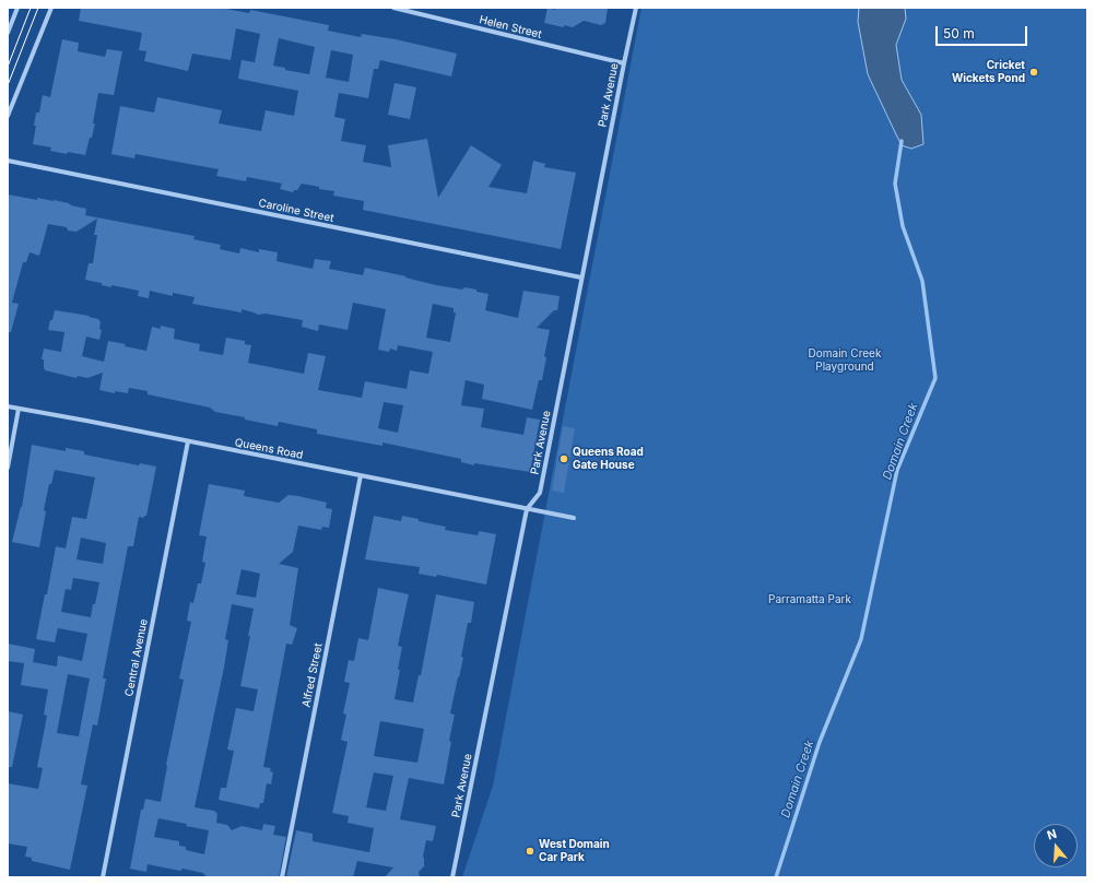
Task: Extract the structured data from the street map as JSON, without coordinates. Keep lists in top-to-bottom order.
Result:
{
  "streets": {
    "street": [
      "Helen Street",
      "Park Avenue",
      "Caroline Street",
      "Queens Road",
      "Central Avenue",
      "Alfred Street"
    ]
  },
  "crossings": [
    ["Helen Street", "Park Avenue"],
    ["Park Avenue", "Caroline Street"],
    ["Park Avenue", "Queens Road"],
    ["Queens Road", "Central Avenue"],
    ["Queens Road", "Alfred Street"]
  ],
  "water": ["Domain Creek"],
  "parks": ["Domain Creek Playground", "Parramatta Park"],
  "places": ["Cricket Wickets Pond", "Queens Road Gate House", "West Domain Car Park"],
  "scale_bar": "50 m",
  "north": "top"
}
